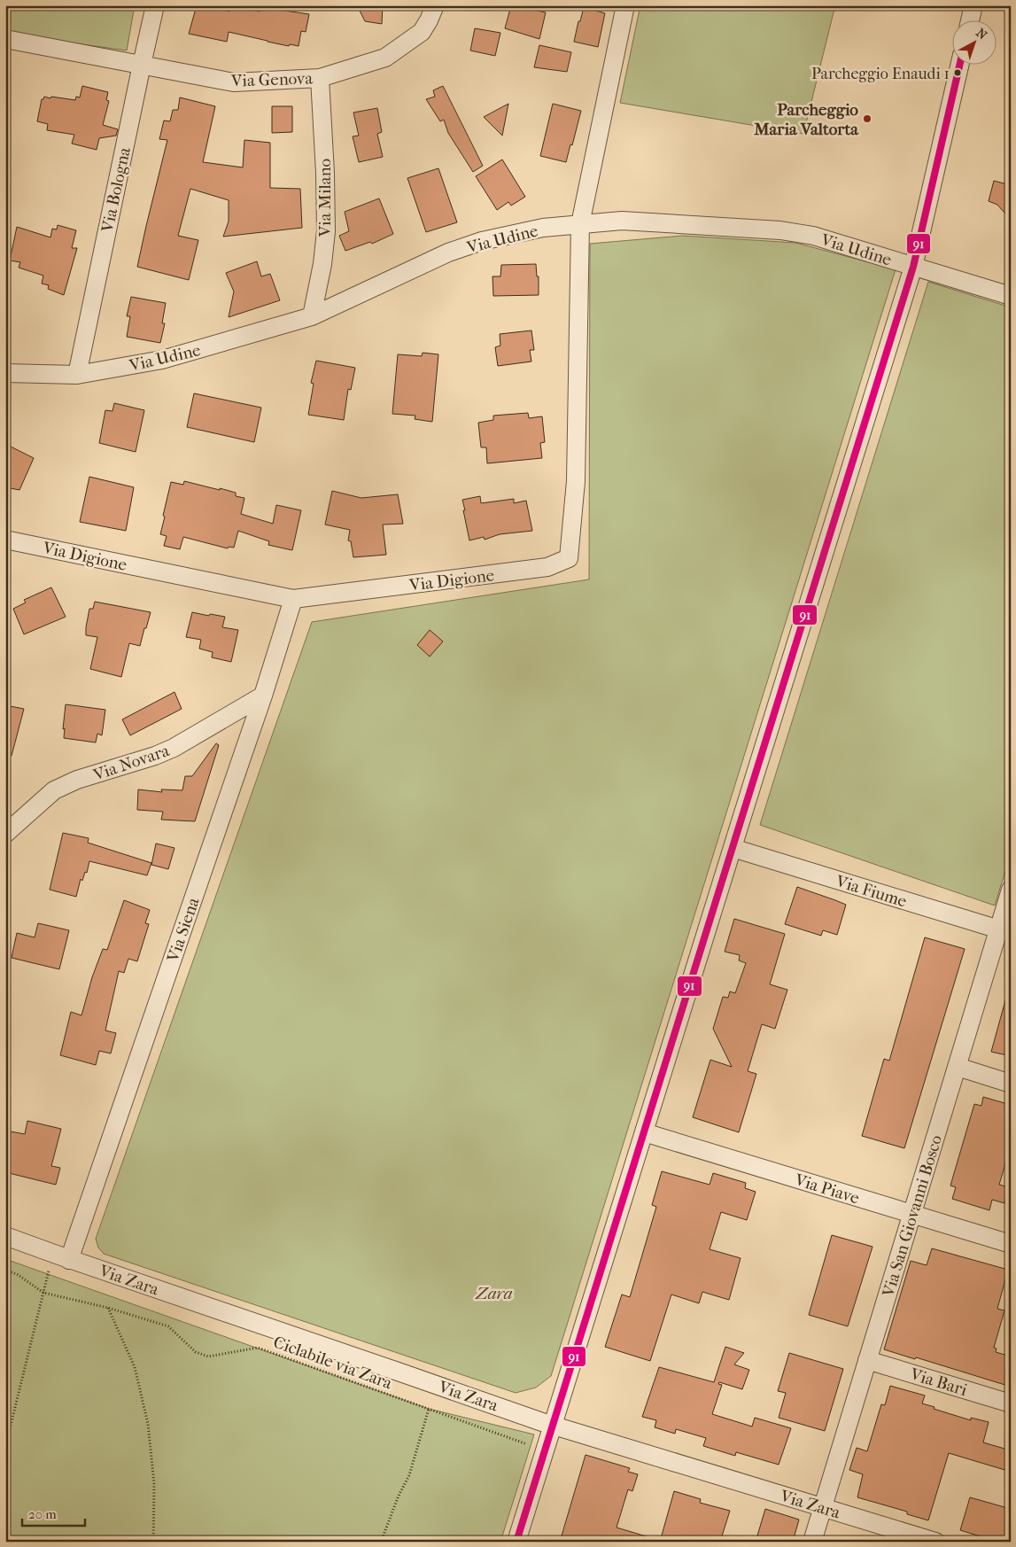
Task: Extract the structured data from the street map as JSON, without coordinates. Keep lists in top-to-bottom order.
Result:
{
  "streets": {
    "street": [
      "Via Genova",
      "Via Bologna",
      "Via Milano",
      "Via Udine",
      "Via Digione",
      "Via Novara",
      "Via Fiume",
      "Via Siena",
      "Via Piave",
      "Via San Giovanni Bosco",
      "Via Zara",
      "Via Bari"
    ],
    "path": ["Ciclabile via Zara"]
  },
  "crossings": [
    ["Via Genova", "Via Bologna"],
    ["Via Genova", "Via Milano"],
    ["Via Bologna", "Via Udine"],
    ["Via Milano", "Via Udine"],
    ["Via Udine", "Via Digione"],
    ["Via Digione", "Via Siena"],
    ["Via Novara", "Via Siena"],
    ["Via Fiume", "Via San Giovanni Bosco"],
    ["Via Siena", "Via Zara"],
    ["Via Piave", "Via San Giovanni Bosco"],
    ["Via San Giovanni Bosco", "Via Zara"],
    ["Via San Giovanni Bosco", "Via Bari"]
  ],
  "parks": ["Zara"],
  "places": ["Parcheggio Enaudi 1", "Parcheggio Maria Valtorta"],
  "lines": ["transit line 91"],
  "scale_bar": "20 m",
  "north": "top right"
}
